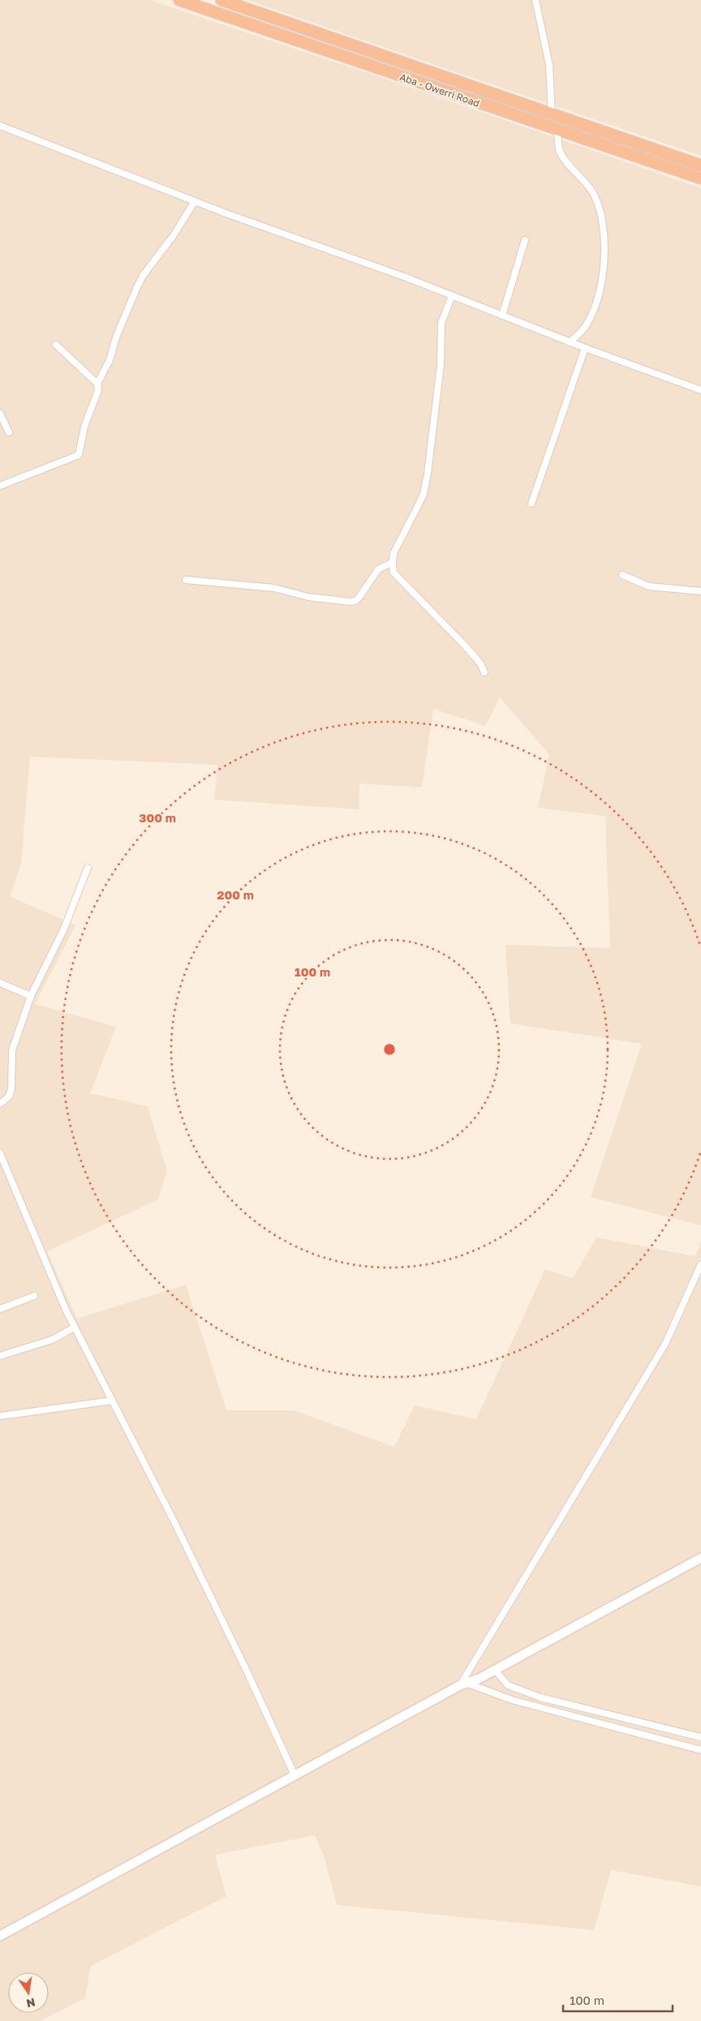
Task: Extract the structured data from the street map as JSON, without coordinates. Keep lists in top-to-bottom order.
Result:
{
  "streets": {
    "highway": ["Aba - Owerri Road"]
  },
  "scale_bar": "100 m",
  "north": "bottom",
  "rings": ["300 m", "200 m", "100 m"]
}
